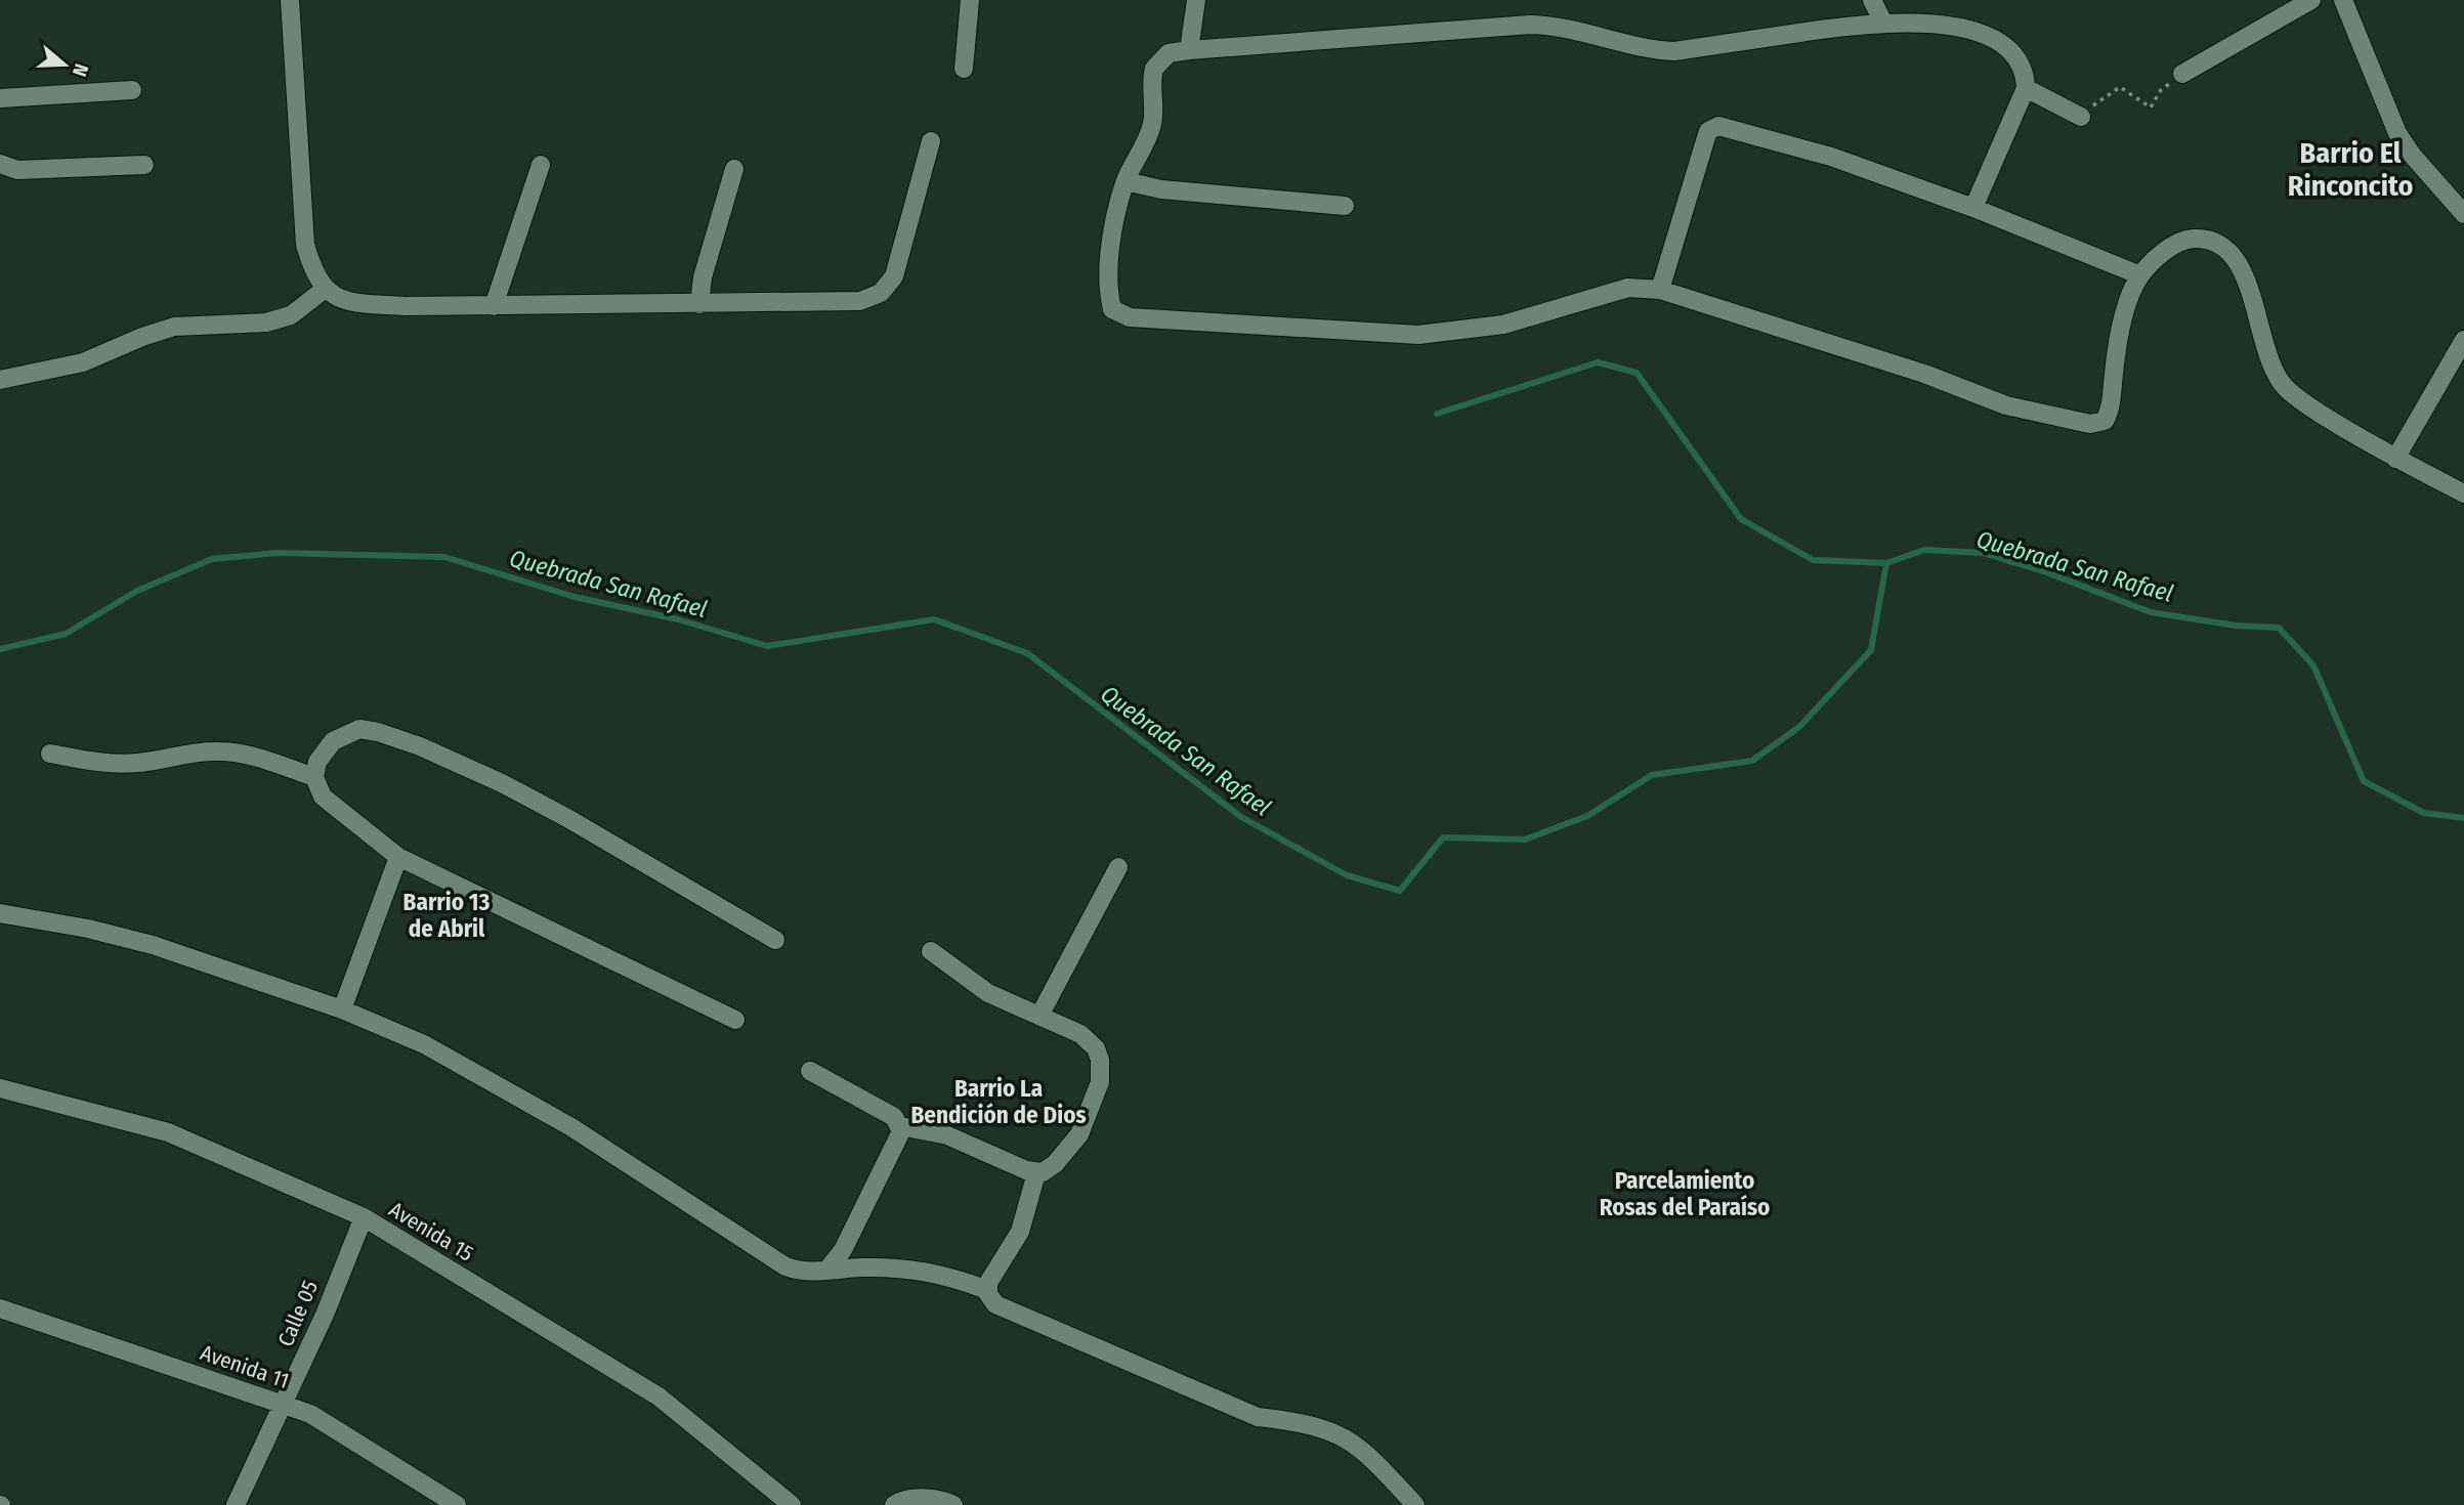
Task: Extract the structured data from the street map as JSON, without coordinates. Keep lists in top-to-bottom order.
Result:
{
  "streets": {
    "street": ["Avenida 15", "Calle 05", "Avenida 11"]
  },
  "crossings": [
    ["Avenida 15", "Calle 05"],
    ["Calle 05", "Avenida 11"]
  ],
  "districts": [
    "Barrio El Rinconcito",
    "Barrio 13 de Abril",
    "Barrio La Bendición de Dios",
    "Parcelamiento Rosas del Paraíso"
  ],
  "water": ["Quebrada San Rafael"],
  "north": "right"
}
